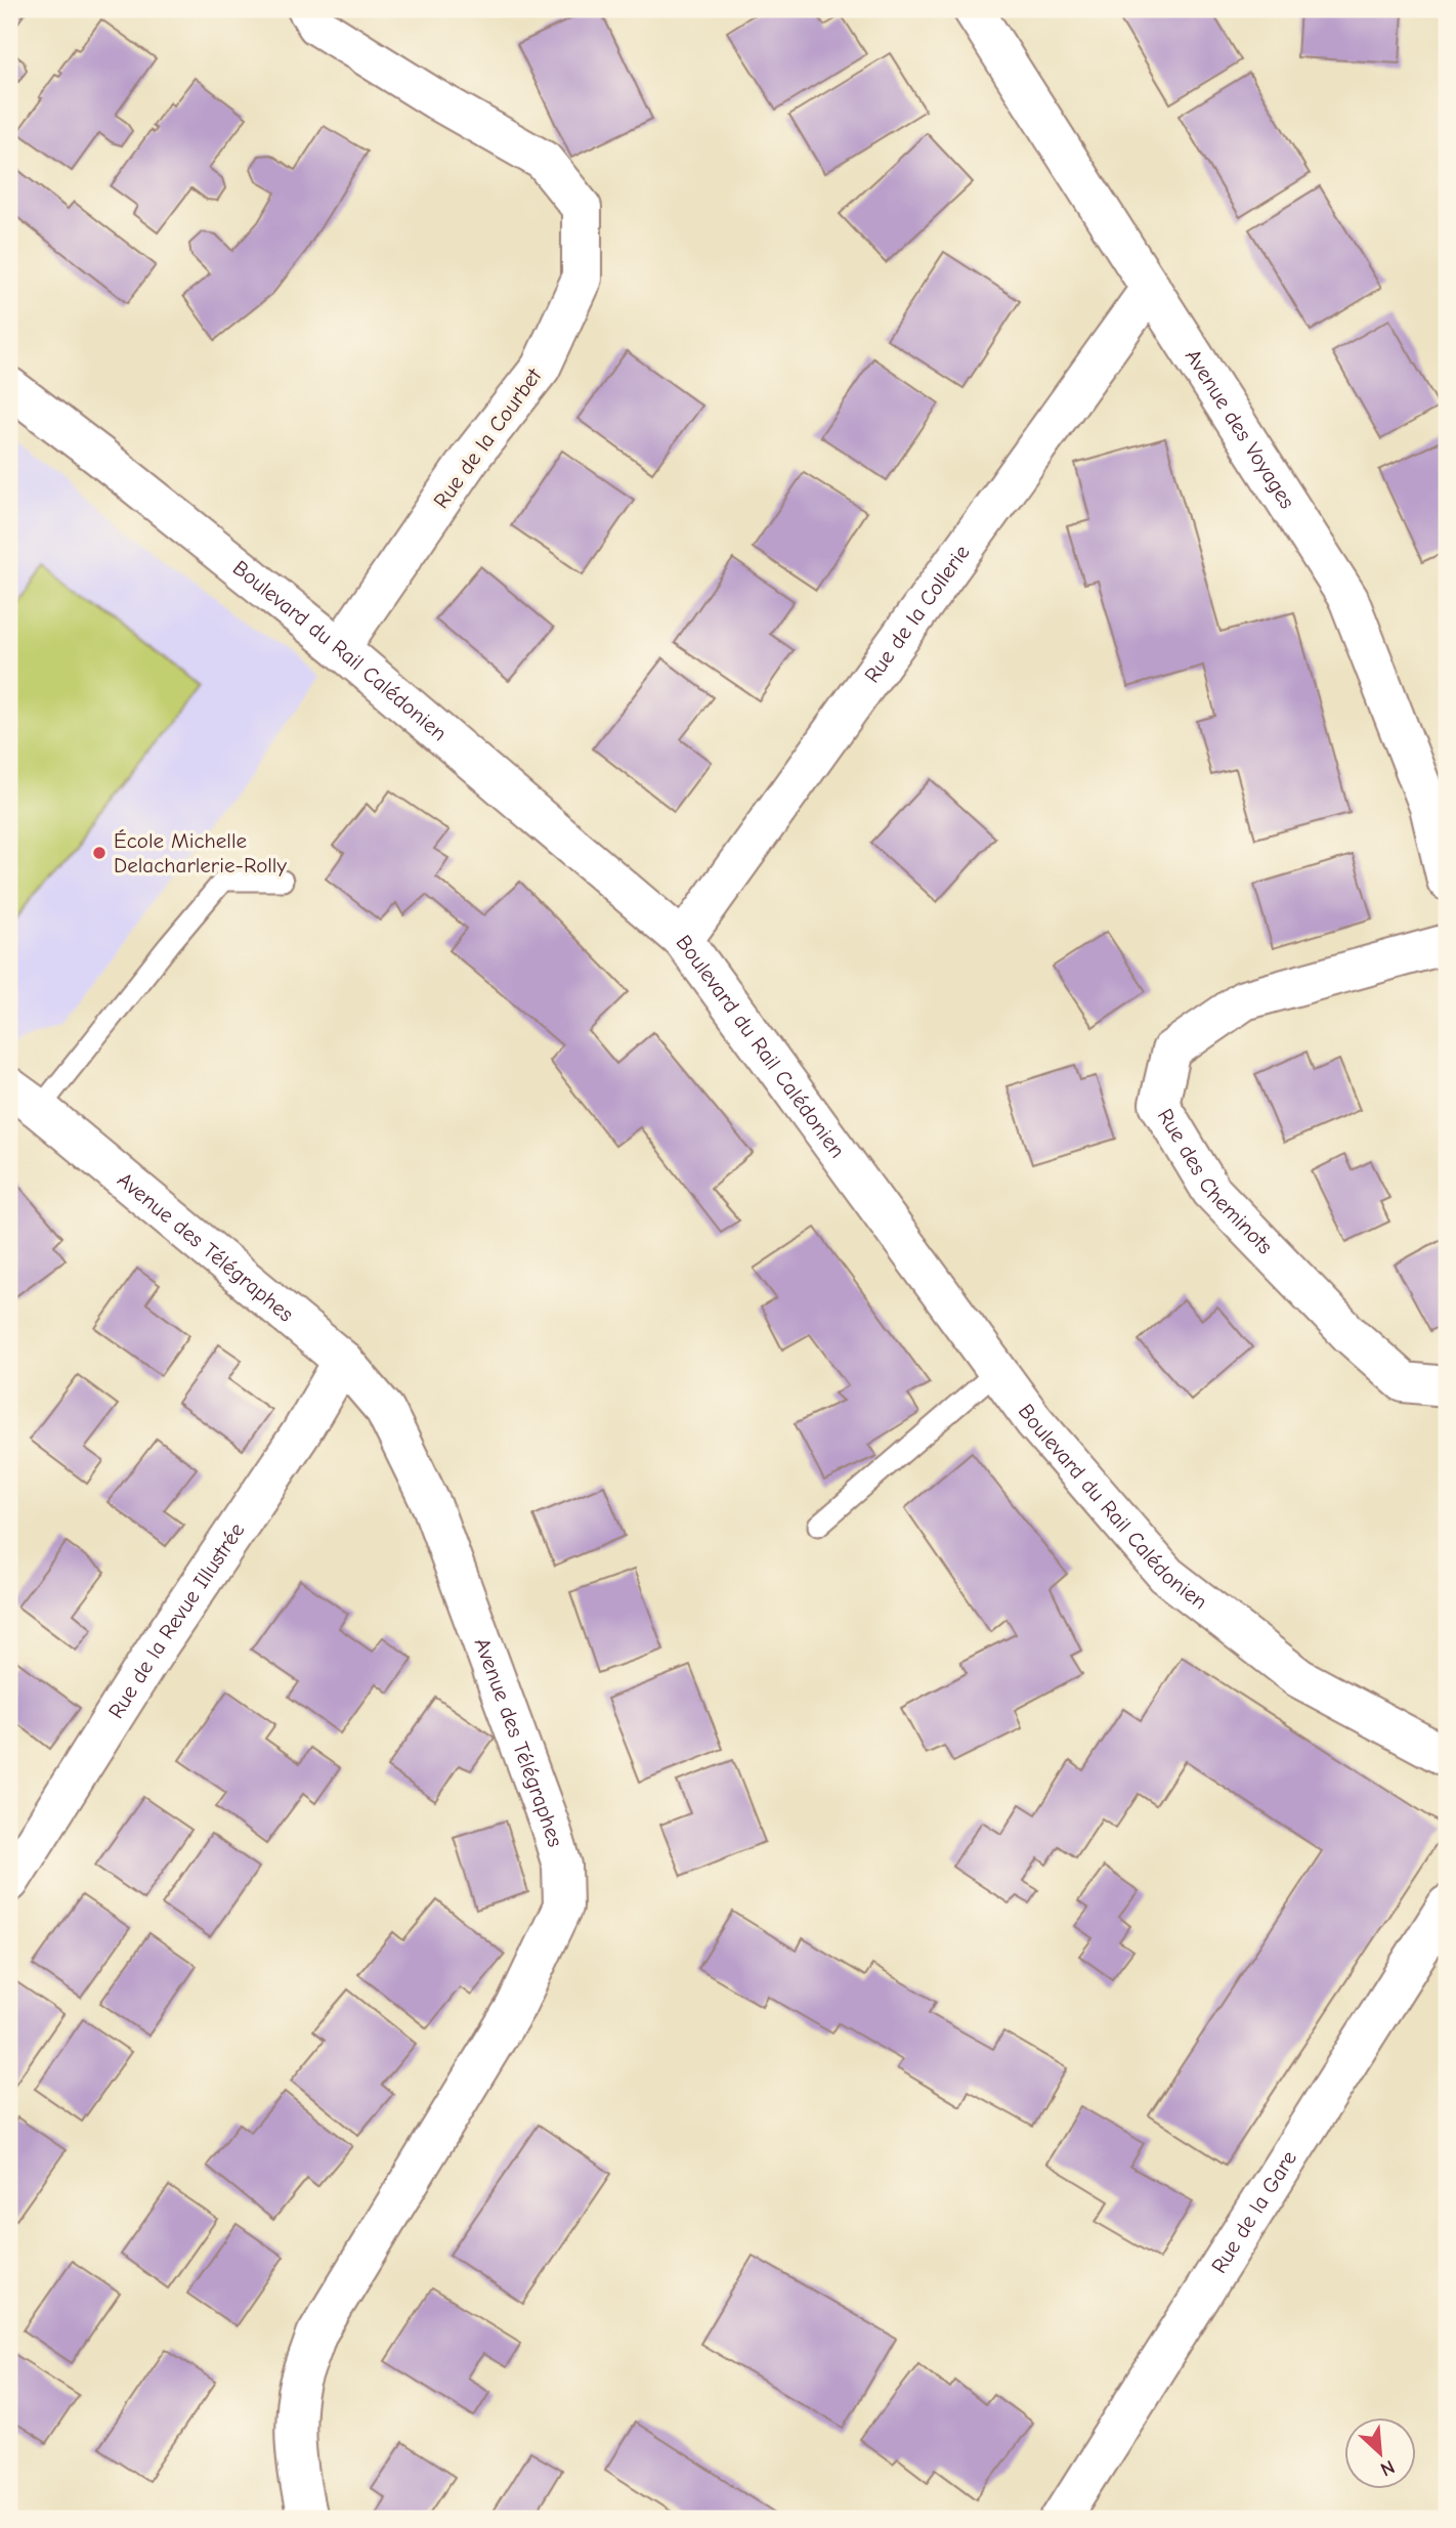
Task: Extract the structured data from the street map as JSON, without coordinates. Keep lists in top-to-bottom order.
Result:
{
  "streets": {
    "street": [
      "Avenue des Voyages",
      "Rue de la Courbet",
      "Rue de la Collerie",
      "Boulevard du Rail Calédonien",
      "Rue des Cheminots",
      "Avenue des Télégraphes",
      "Rue de la Revue Illustrée",
      "Rue de la Gare"
    ]
  },
  "crossings": [
    ["Avenue des Voyages", "Rue de la Collerie"],
    ["Rue de la Courbet", "Boulevard du Rail Calédonien"],
    ["Rue de la Collerie", "Boulevard du Rail Calédonien"],
    ["Avenue des Télégraphes", "Rue de la Revue Illustrée"]
  ],
  "places": ["École Michelle Delacharlerie-Rolly"],
  "north": "bottom right"
}
